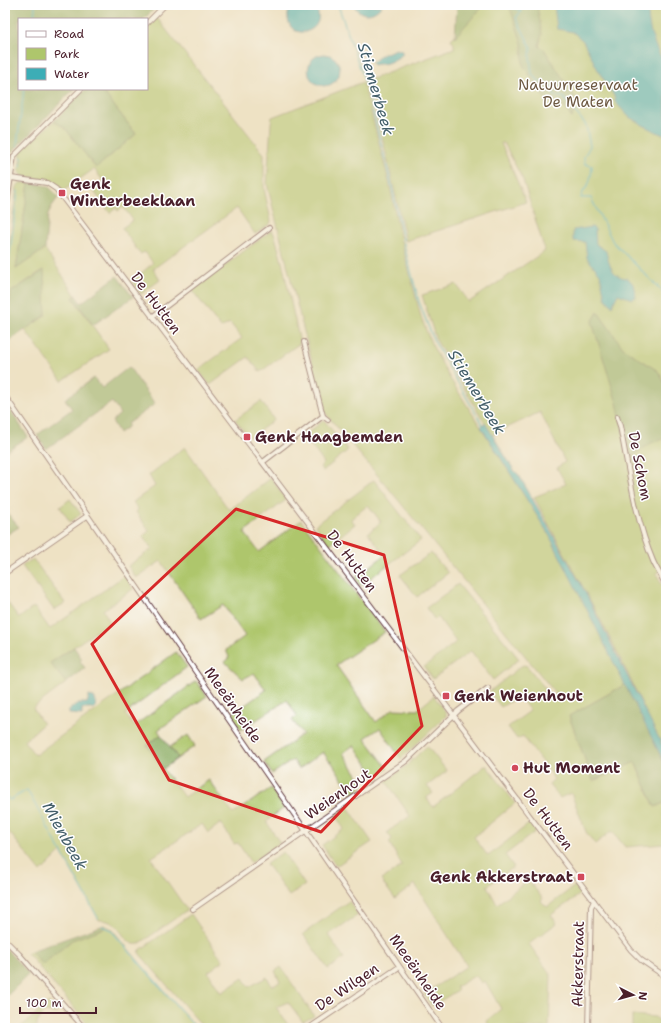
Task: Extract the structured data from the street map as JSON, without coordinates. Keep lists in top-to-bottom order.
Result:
{
  "streets": {
    "street": [
      "De Hutten",
      "De Schom",
      "Meeënheide",
      "Weienhout",
      "Akkerstraat",
      "De Wilgen"
    ]
  },
  "crossings": [
    ["De Hutten", "Weienhout"],
    ["De Hutten", "Akkerstraat"],
    ["Meeënheide", "Weienhout"],
    ["Meeënheide", "De Wilgen"]
  ],
  "water": ["Stiemerbeek", "Mienbeek"],
  "parks": ["Natuurreservaat De Maten"],
  "places": {
    "transit": [
      "Genk Winterbeeklaan",
      "Genk Haagbemden",
      "Genk Weienhout",
      "Genk Akkerstraat"
    ],
    "other": ["Hut Moment"]
  },
  "legend": ["Road", "Park", "Water"],
  "scale_bar": "100 m",
  "north": "right"
}
